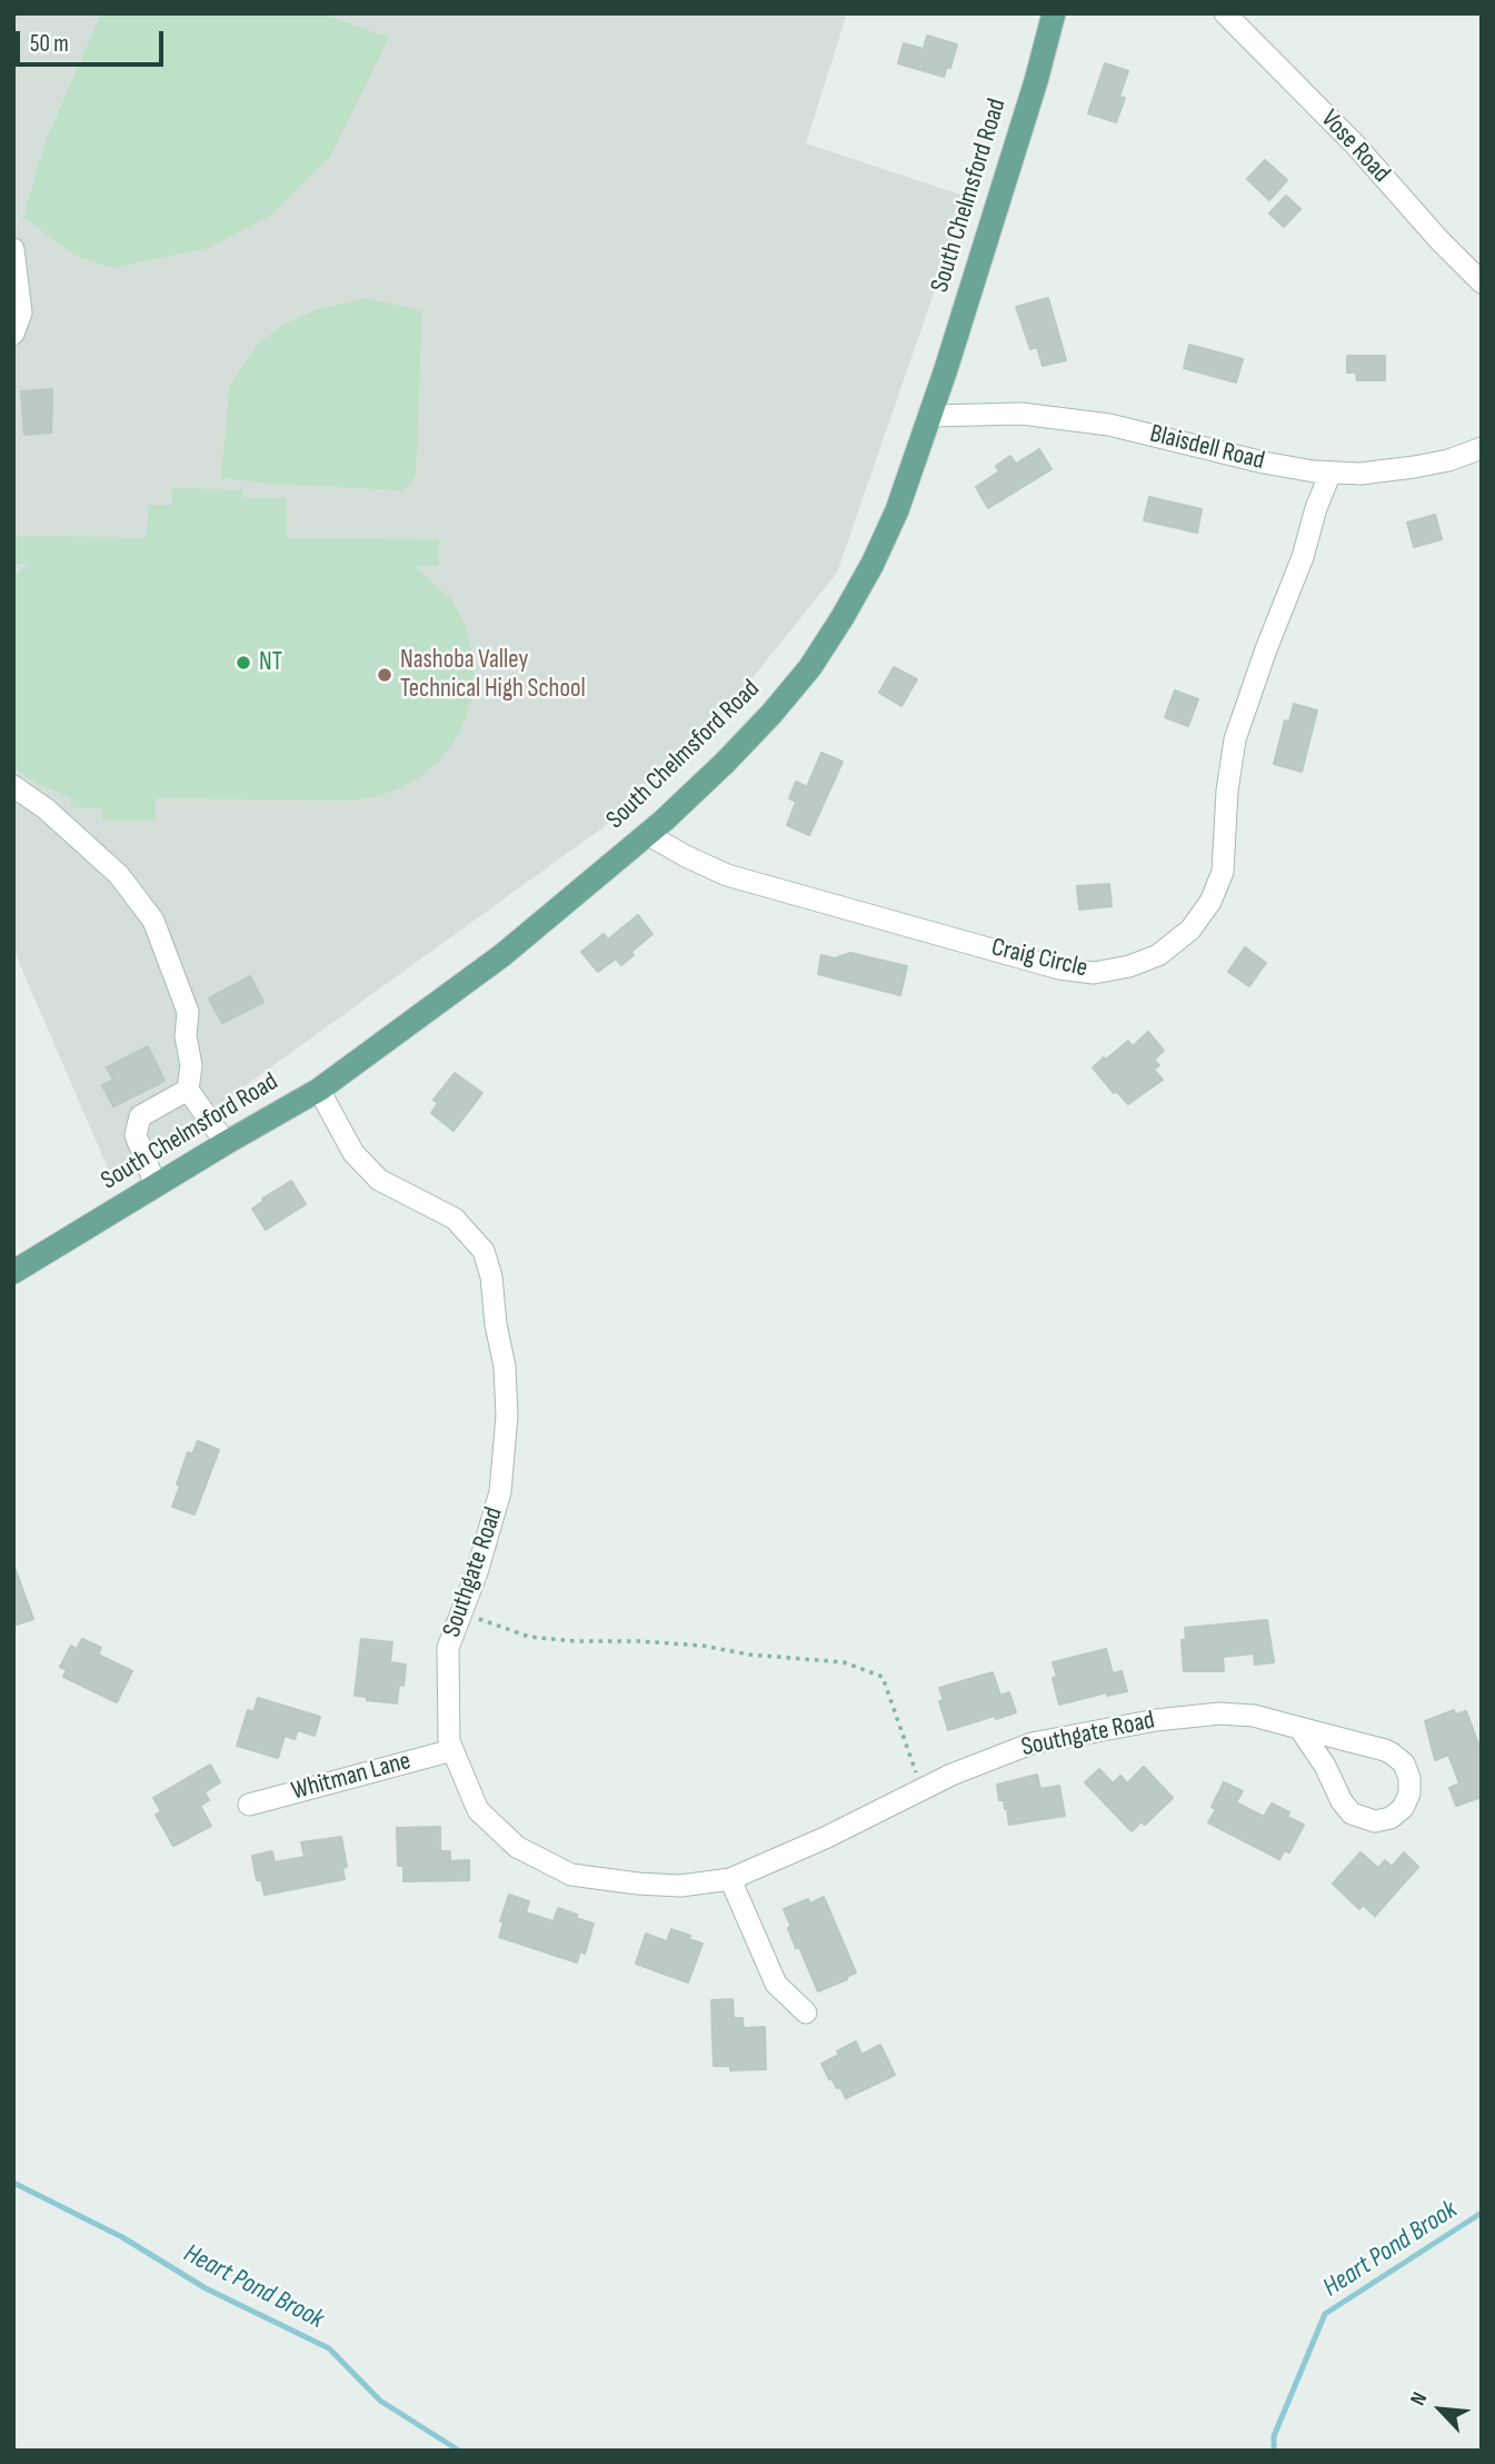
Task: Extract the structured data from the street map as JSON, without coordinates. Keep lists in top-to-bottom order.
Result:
{
  "streets": {
    "main road": ["South Chelmsford Road"],
    "street": [
      "Vose Road",
      "Blaisdell Road",
      "Craig Circle",
      "Southgate Road",
      "Whitman Lane"
    ]
  },
  "crossings": [
    ["South Chelmsford Road", "Blaisdell Road"],
    ["South Chelmsford Road", "Craig Circle"],
    ["South Chelmsford Road", "Southgate Road"],
    ["Blaisdell Road", "Craig Circle"],
    ["Southgate Road", "Whitman Lane"]
  ],
  "water": ["Heart Pond Brook"],
  "places": ["NT", "Nashoba Valley Technical High School"],
  "scale_bar": "50 m",
  "north": "top left"
}
